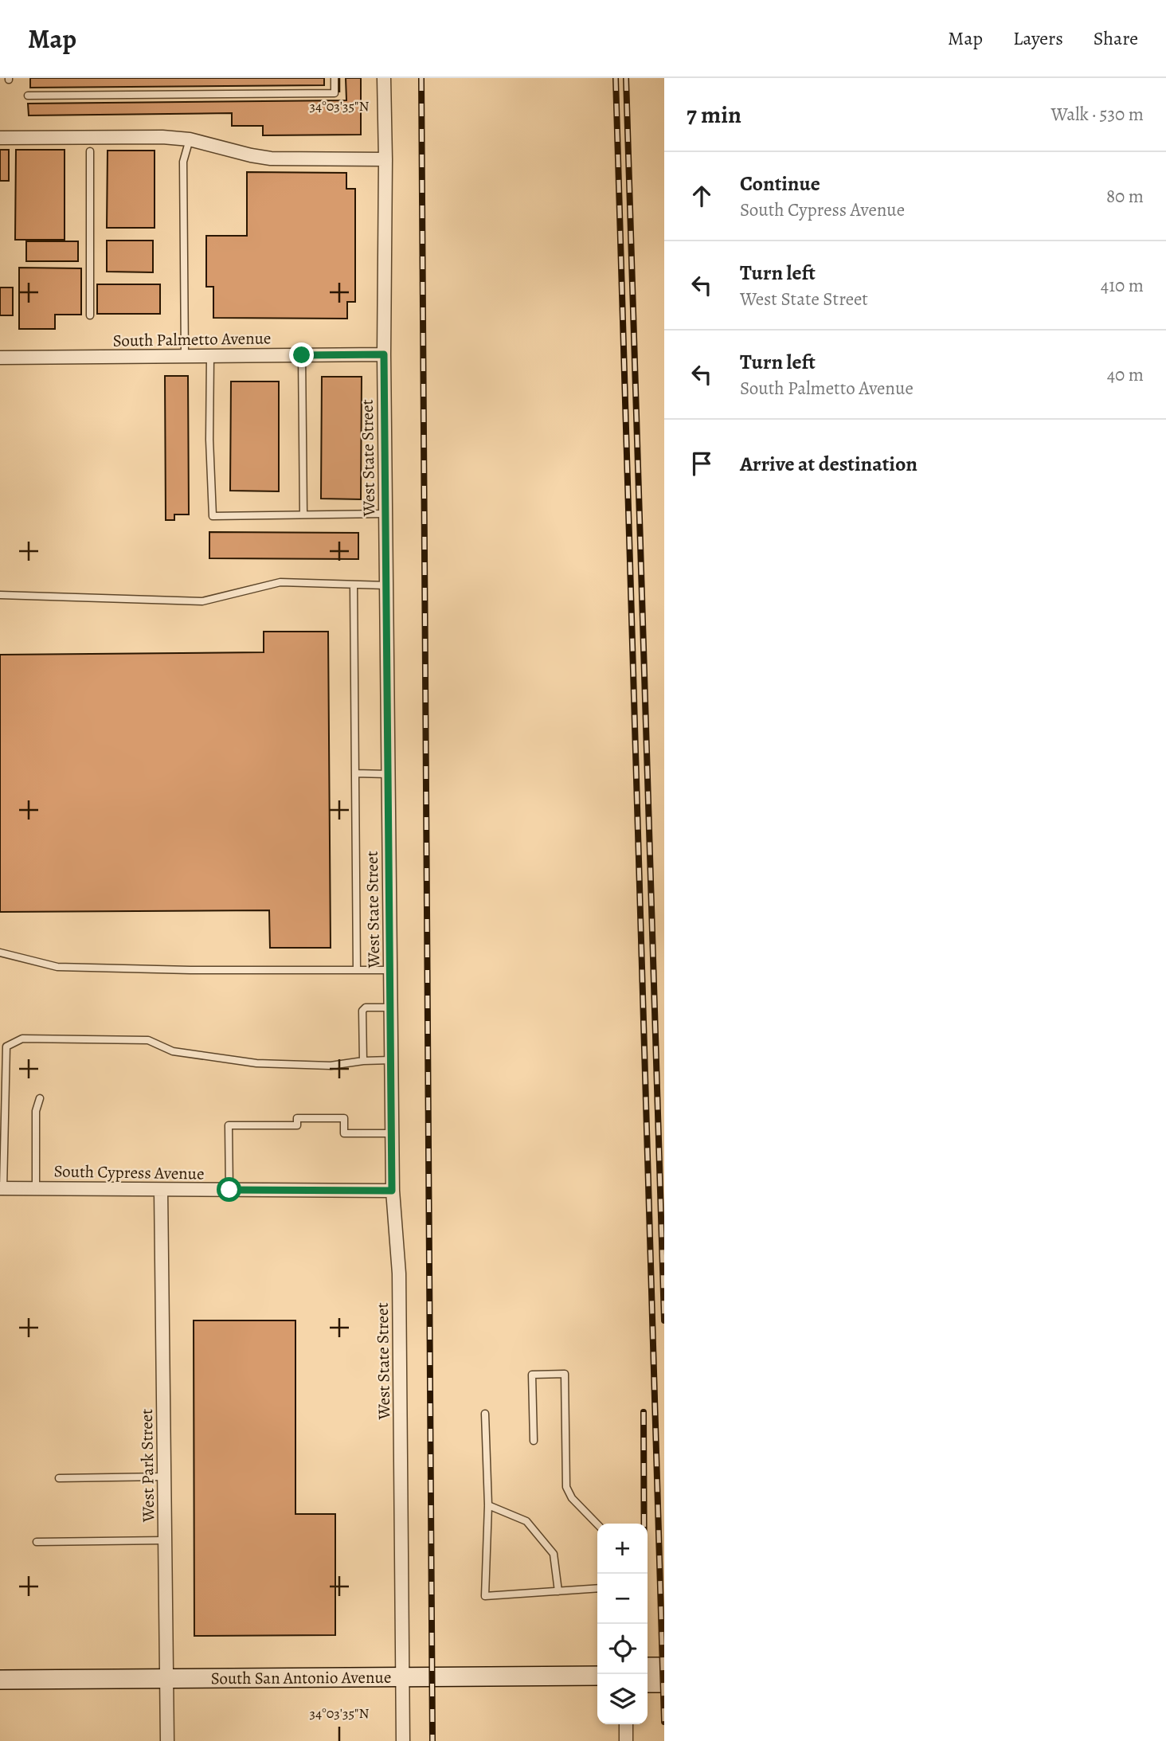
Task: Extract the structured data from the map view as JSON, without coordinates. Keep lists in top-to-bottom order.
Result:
{
  "streets": {
    "street": [
      "South Palmetto Avenue",
      "West State Street",
      "South Cypress Avenue",
      "West Park Street",
      "South San Antonio Avenue"
    ]
  },
  "crossings": [
    ["South Palmetto Avenue", "West State Street"],
    ["West State Street", "South Cypress Avenue"],
    ["West State Street", "South San Antonio Avenue"],
    ["South Cypress Avenue", "West Park Street"],
    ["West Park Street", "South San Antonio Avenue"]
  ],
  "page": {
    "header": "Map",
    "nav": ["Map", "Layers", "Share"],
    "heading": ["7 min", "Walk · 530 m"],
    "list": [
      ["Continue", "South Cypress Avenue", "80 m"],
      ["Turn left", "West State Street", "410 m"],
      ["Turn left", "South Palmetto Avenue", "40 m"],
      "Arrive at destination"
    ],
    "map_buttons": ["+", "−"]
  },
  "coordinates": ["34°03'35\"N"]
}
